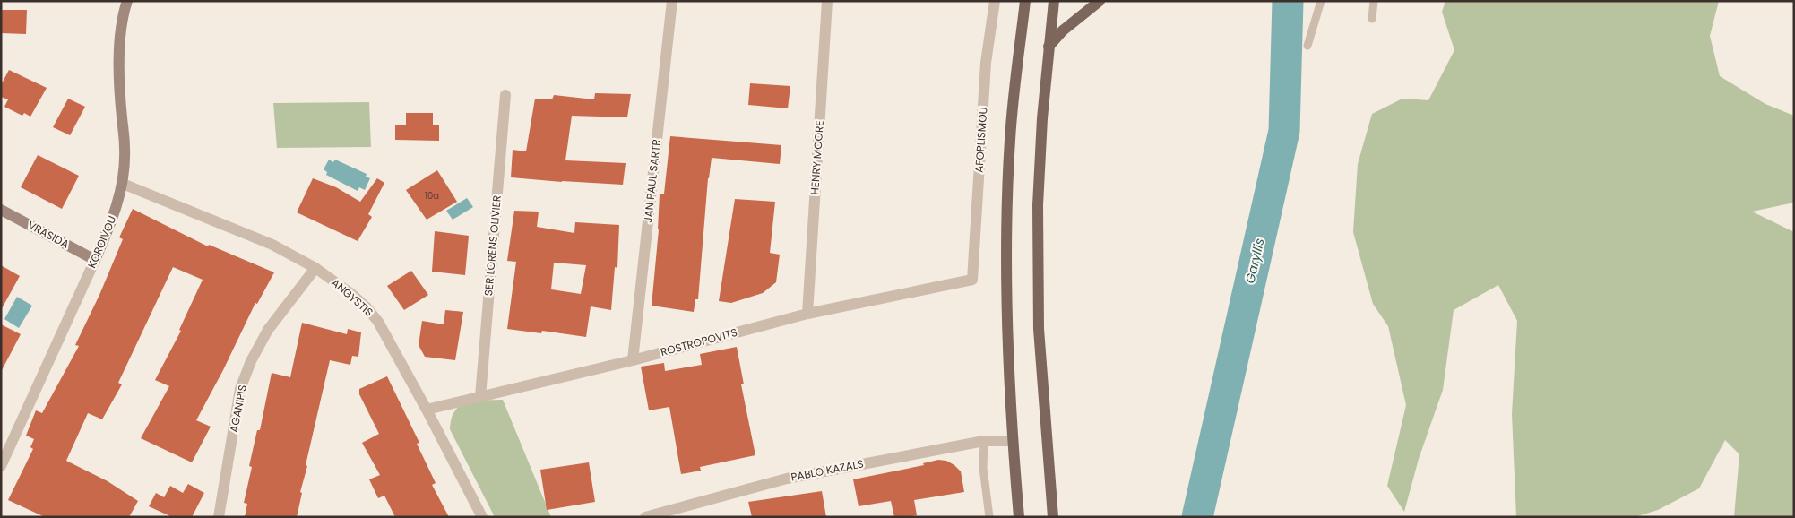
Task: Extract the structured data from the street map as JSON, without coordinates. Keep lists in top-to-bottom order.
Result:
{
  "streets": {
    "street": [
      "AFOPLISMOU",
      "HENRY MOORE",
      "JAN PAUL SARTR",
      "VRASIDA",
      "KOROIVOU",
      "SER LORENS OLIVIER",
      "ANGYSTIS",
      "ROSTROPOVITS",
      "AGANIPIS",
      "PABLO KAZALS"
    ]
  },
  "crossings": [
    ["AFOPLISMOU", "ROSTROPOVITS"],
    ["HENRY MOORE", "ROSTROPOVITS"],
    ["JAN PAUL SARTR", "ROSTROPOVITS"],
    ["VRASIDA", "KOROIVOU"],
    ["KOROIVOU", "ANGYSTIS"],
    ["SER LORENS OLIVIER", "ROSTROPOVITS"],
    ["ANGYSTIS", "ROSTROPOVITS"],
    ["ANGYSTIS", "AGANIPIS"]
  ],
  "water": ["Garyllis"],
  "house_numbers": ["10a"]
}
